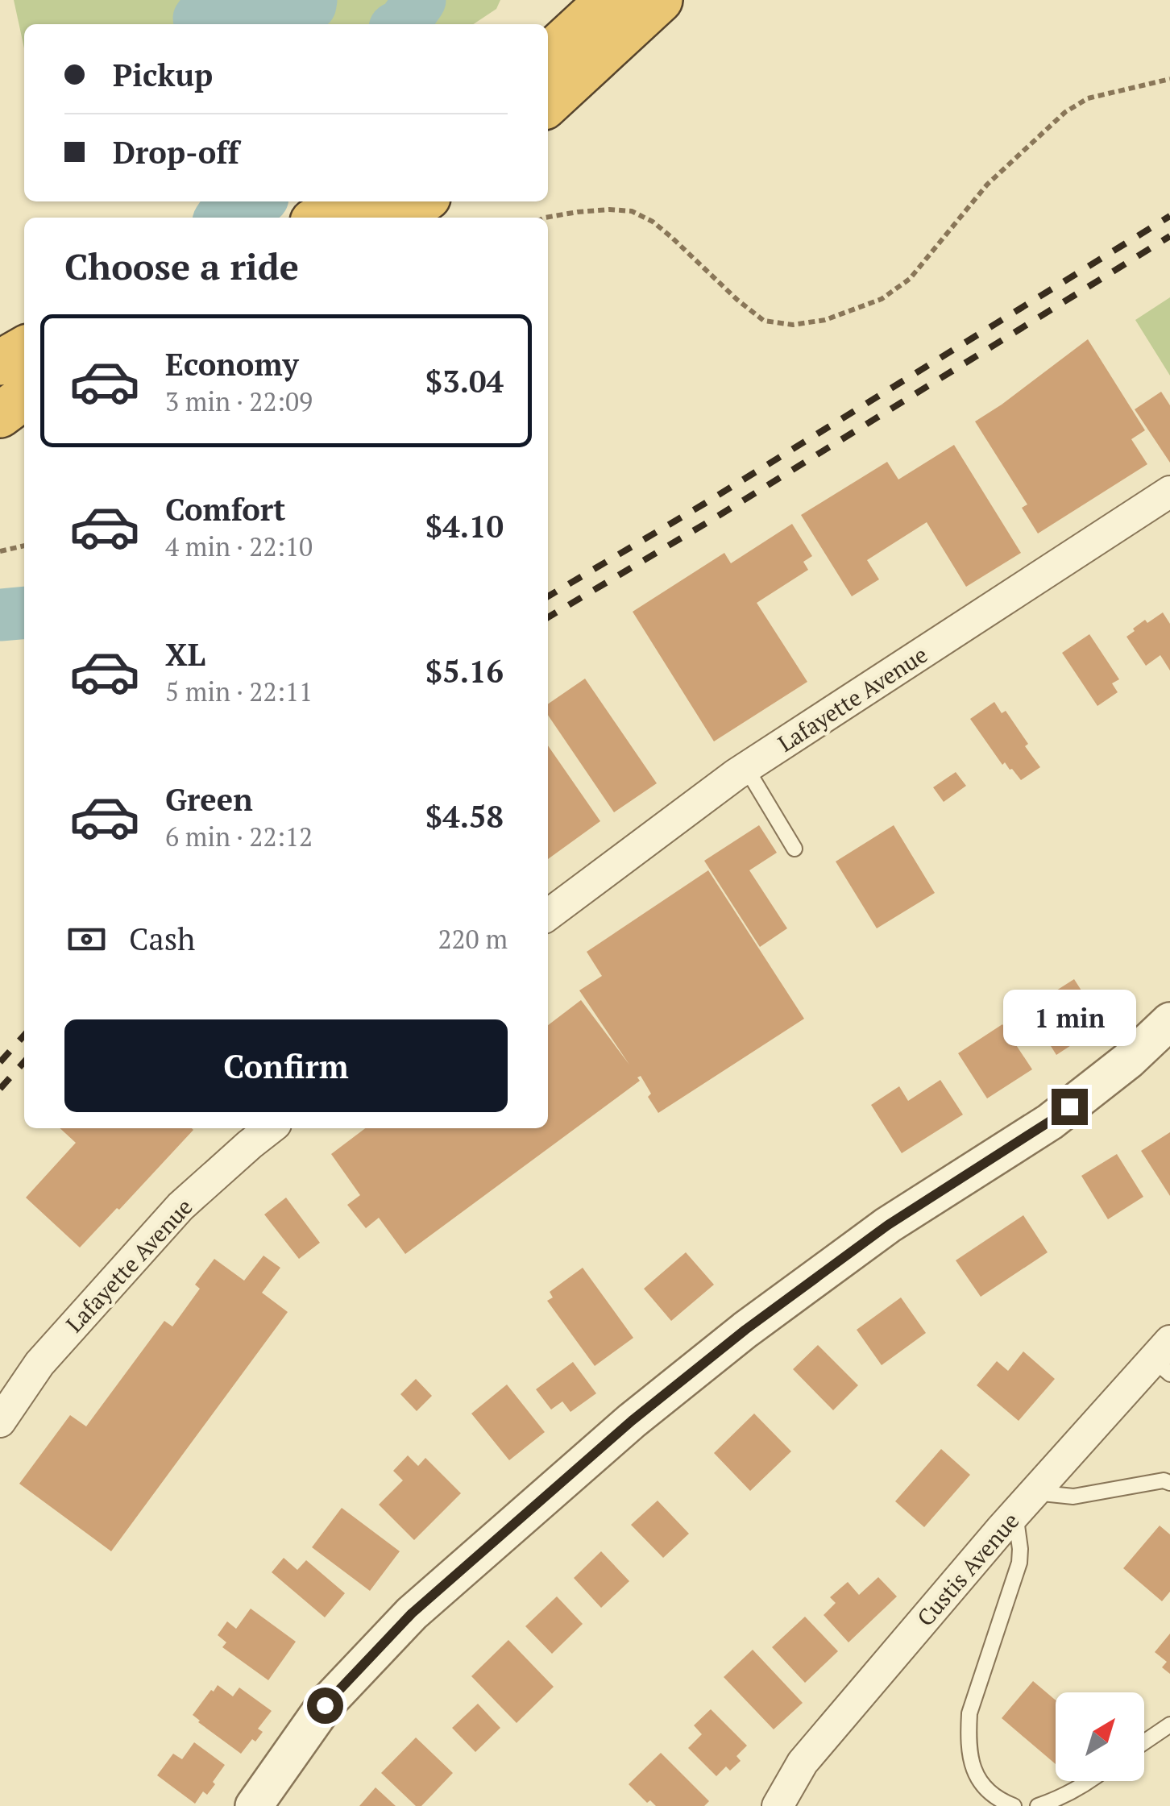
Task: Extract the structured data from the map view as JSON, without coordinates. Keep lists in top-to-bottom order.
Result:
{
  "streets": {
    "street": ["Lafayette Avenue", "Custis Avenue"]
  },
  "north": "top right",
  "page": {
    "banner": ["Pickup", "Drop-off"],
    "heading": "Choose a ride",
    "list": [
      {
        "name": "Economy",
        "note": "3 min · 22:09",
        "value": "$3.04"
      },
      {
        "name": "Comfort",
        "note": "4 min · 22:10",
        "value": "$4.10"
      },
      {
        "name": "XL",
        "note": "5 min · 22:11",
        "value": "$5.16"
      },
      {
        "name": "Green",
        "note": "6 min · 22:12",
        "value": "$4.58"
      }
    ],
    "pay": ["Cash", "220 m"],
    "bubble": "1 min",
    "buttons": "Confirm"
  }
}
